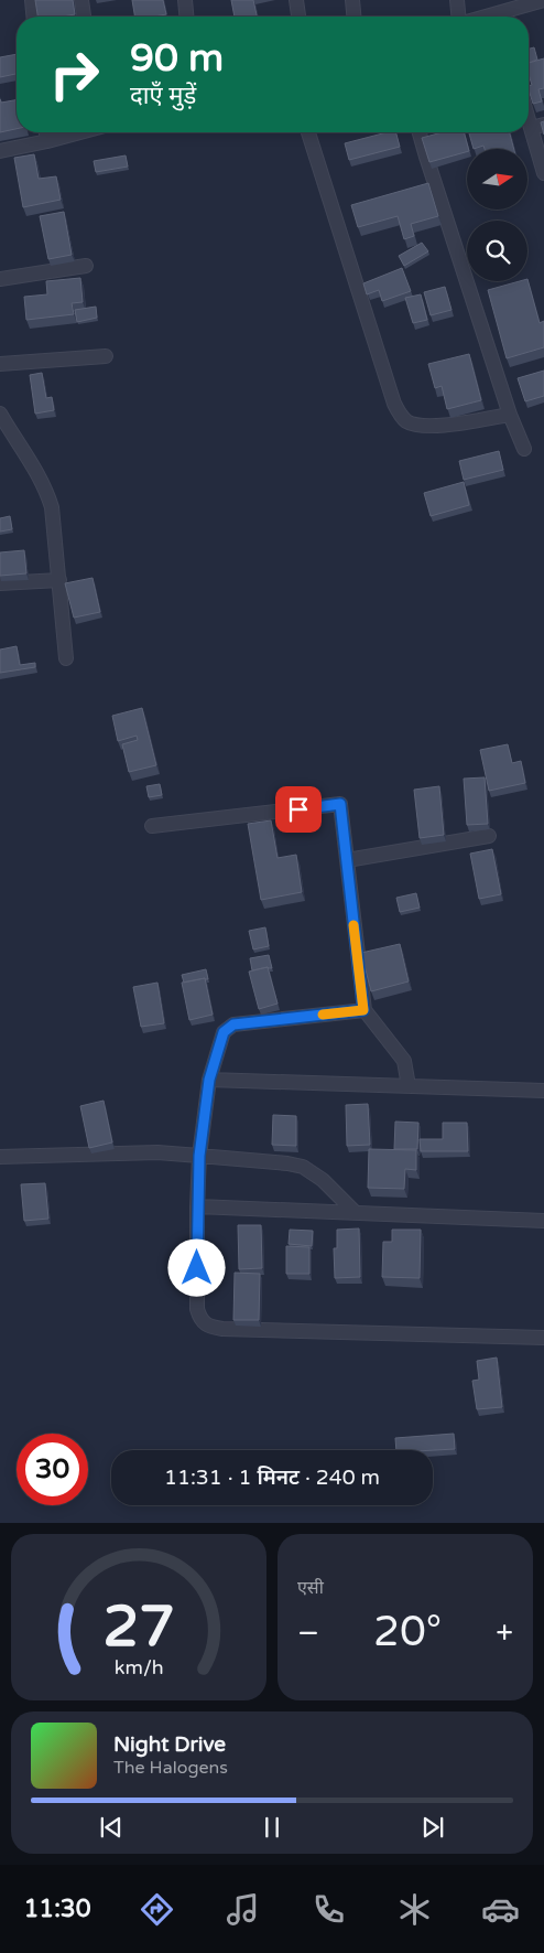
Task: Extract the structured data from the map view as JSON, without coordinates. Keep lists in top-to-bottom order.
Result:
{
  "north": "right",
  "page": {
    "turn": ["90 m", "दाएँ मुड़ें"],
    "limit": "30",
    "trip": "11:31 · 1 मिनट · 240 m",
    "tile": "एसी",
    "heat": ["−", "20°", "+"],
    "song": ["Night Drive", "The Halogens"],
    "tabs": "11:30",
    "gauge": ["27", "km/h"]
  }
}
